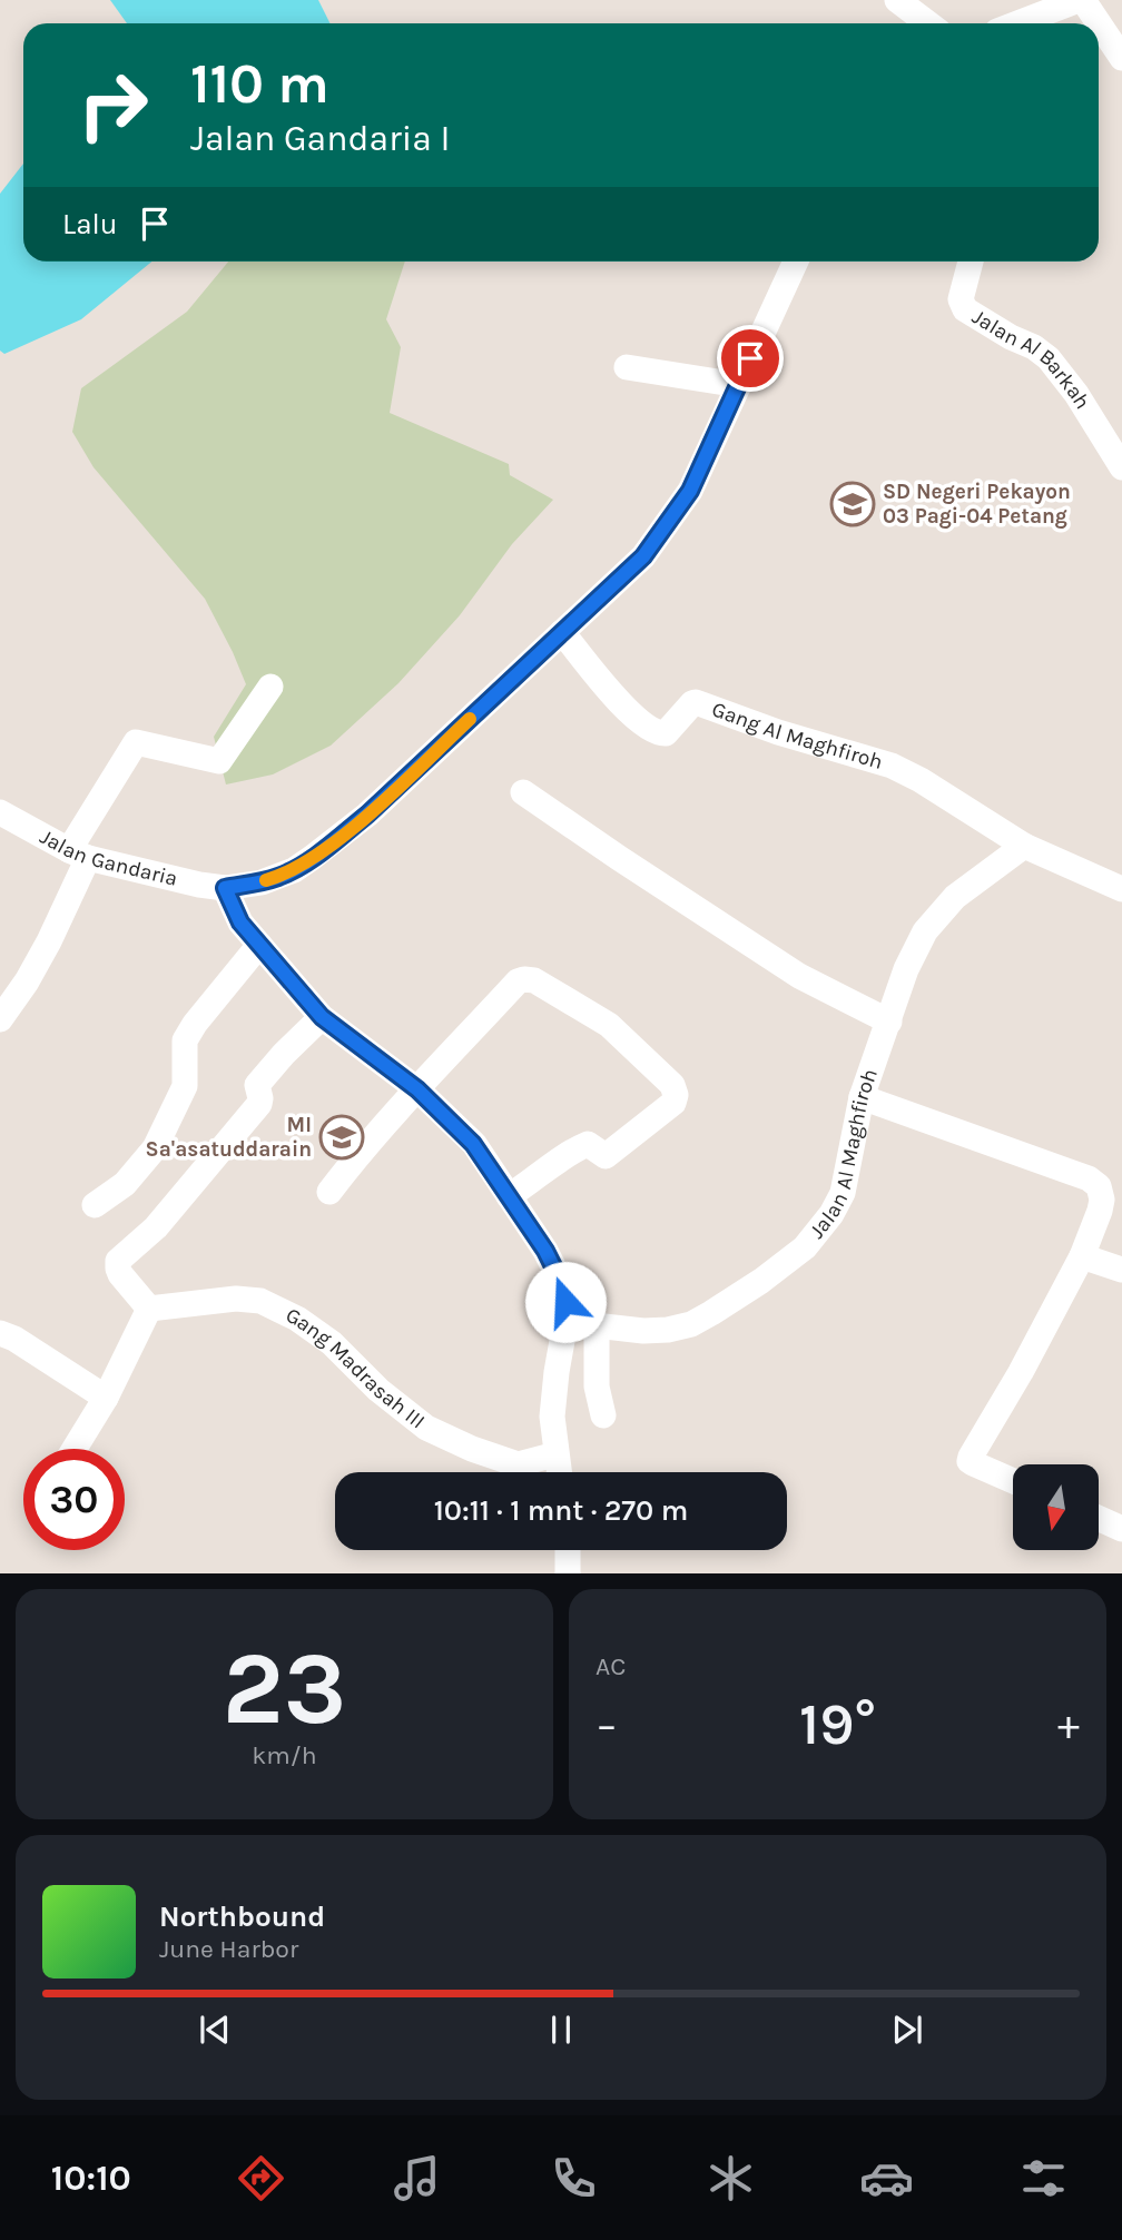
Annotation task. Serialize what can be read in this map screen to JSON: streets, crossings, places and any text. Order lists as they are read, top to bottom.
{
  "streets": {
    "street": [
      "Jalan Al Barkah",
      "Gang Al Maghfiroh",
      "Jalan Gandaria",
      "Jalan Al Maghfiroh",
      "Gang Madrasah III"
    ]
  },
  "crossings": [
    ["Gang Al Maghfiroh", "Jalan Al Maghfiroh"]
  ],
  "places": {
    "school or university": ["SD Negeri Pekayon 03 Pagi-04 Petang", "MI Sa'asatuddarain"]
  },
  "north": "bottom",
  "page": {
    "turn": ["110 m", "Jalan Gandaria I"],
    "then": "Lalu",
    "limit": "30",
    "trip": "10:11 · 1 mnt · 270 m",
    "tile": [
      ["23", "km/h"],
      "AC"
    ],
    "heat": ["−", "19°", "+"],
    "song": ["Northbound", "June Harbor"],
    "tabs": "10:10"
  }
}
